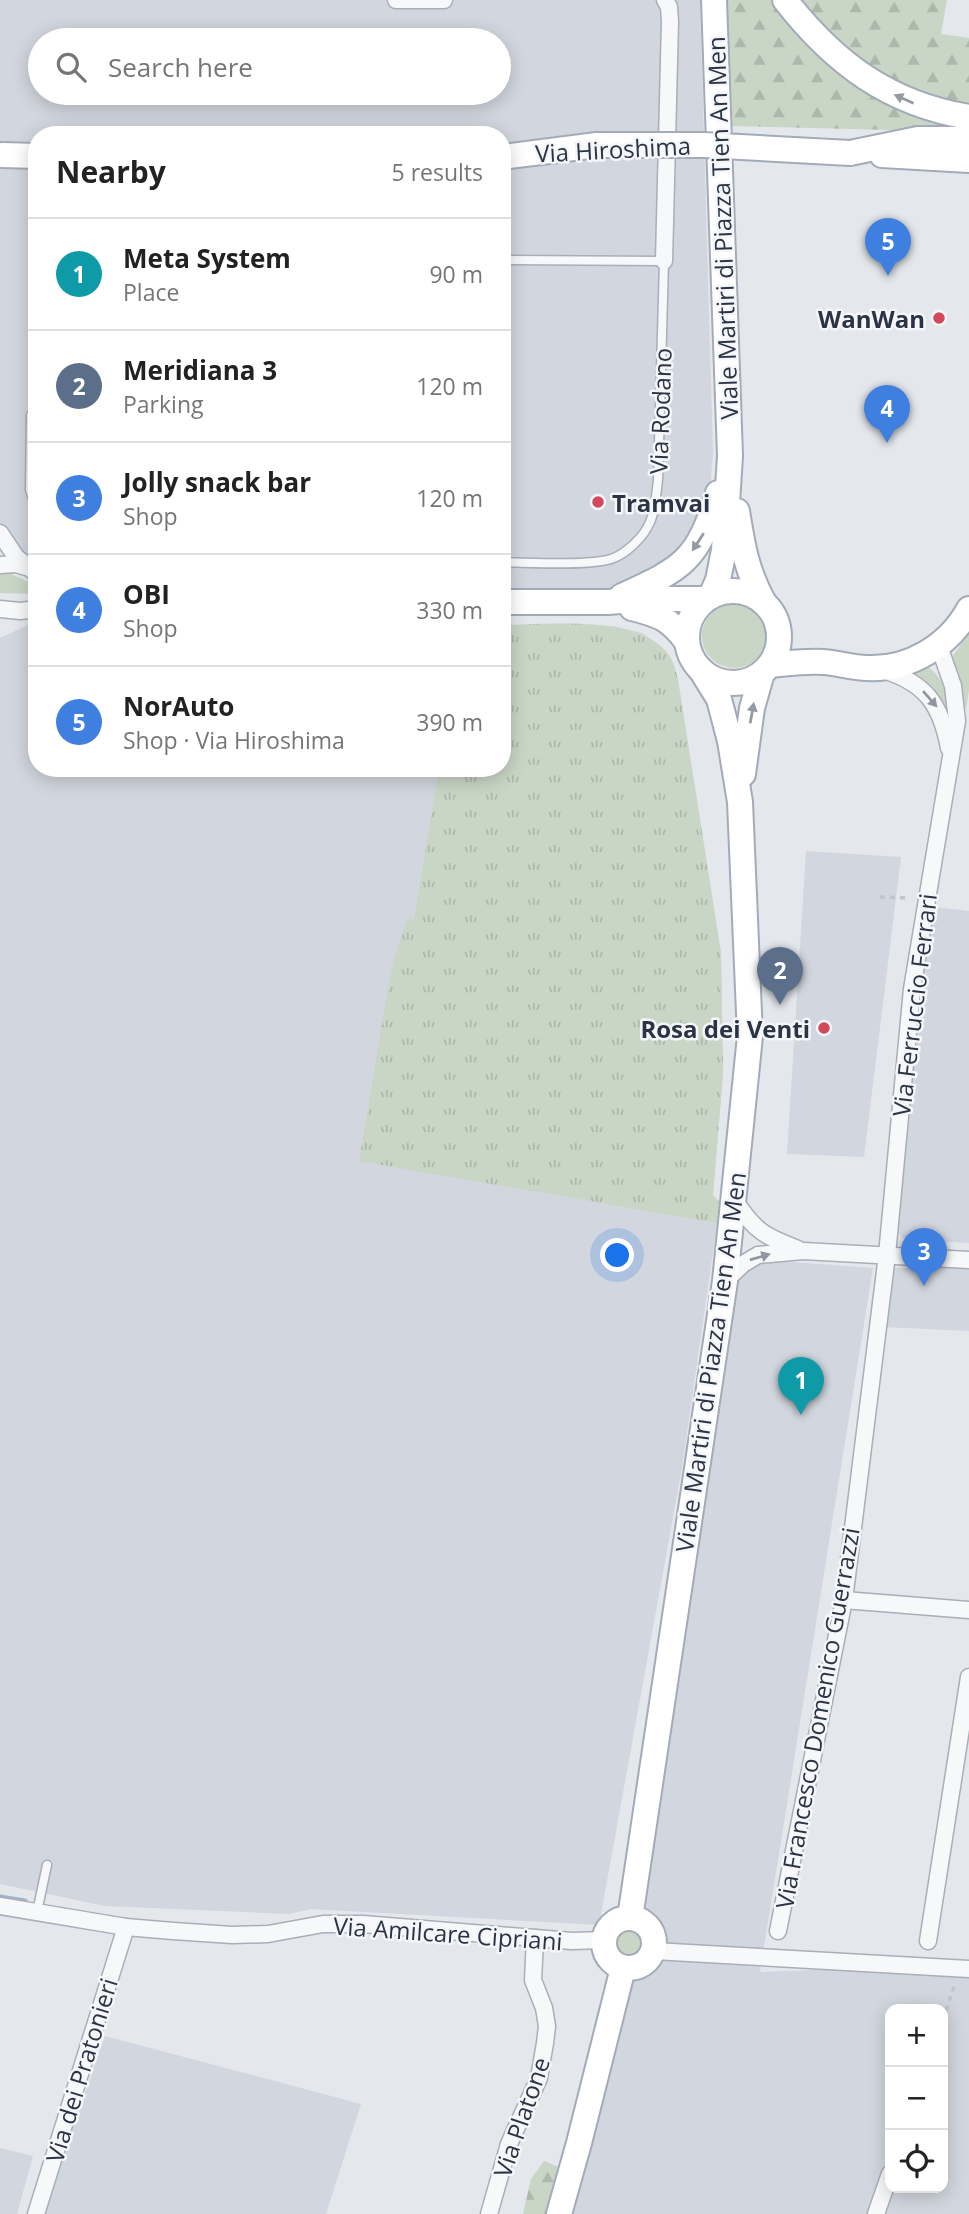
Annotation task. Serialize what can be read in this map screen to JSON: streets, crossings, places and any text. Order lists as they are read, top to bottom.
{
  "streets": {
    "main road": ["Via Hiroshima", "Viale Martiri di Piazza Tien An Men"],
    "street": [
      "Via Rodano",
      "Via Ferruccio Ferrari",
      "Via Francesco Domenico Guerrazzi",
      "Via Amilcare Cipriani",
      "Via dei Pratonieri",
      "Via Platone"
    ]
  },
  "crossings": [
    ["Viale Martiri di Piazza Tien An Men", "Via Amilcare Cipriani"],
    ["Via Ferruccio Ferrari", "Via Francesco Domenico Guerrazzi"],
    ["Via Amilcare Cipriani", "Via dei Pratonieri"],
    ["Via Amilcare Cipriani", "Via Platone"]
  ],
  "places": ["WanWan", "Tramvai", "Rosa dei Venti"],
  "page": {
    "search": "Search here",
    "heading": ["Nearby", "5 results"],
    "list": [
      {
        "mark": "1",
        "name": "Meta System",
        "note": "Place",
        "value": "90 m"
      },
      {
        "mark": "2",
        "name": "Meridiana 3",
        "note": "Parking",
        "value": "120 m"
      },
      {
        "mark": "3",
        "name": "Jolly snack bar",
        "note": "Shop",
        "value": "120 m"
      },
      {
        "mark": "4",
        "name": "OBI",
        "note": "Shop",
        "value": "330 m"
      },
      {
        "mark": "5",
        "name": "NorAuto",
        "note": "Shop · Via Hiroshima",
        "value": "390 m"
      }
    ],
    "pins": [
      "5",
      "4",
      "2",
      "3",
      "1"
    ],
    "map_buttons": ["+", "−"]
  }
}
